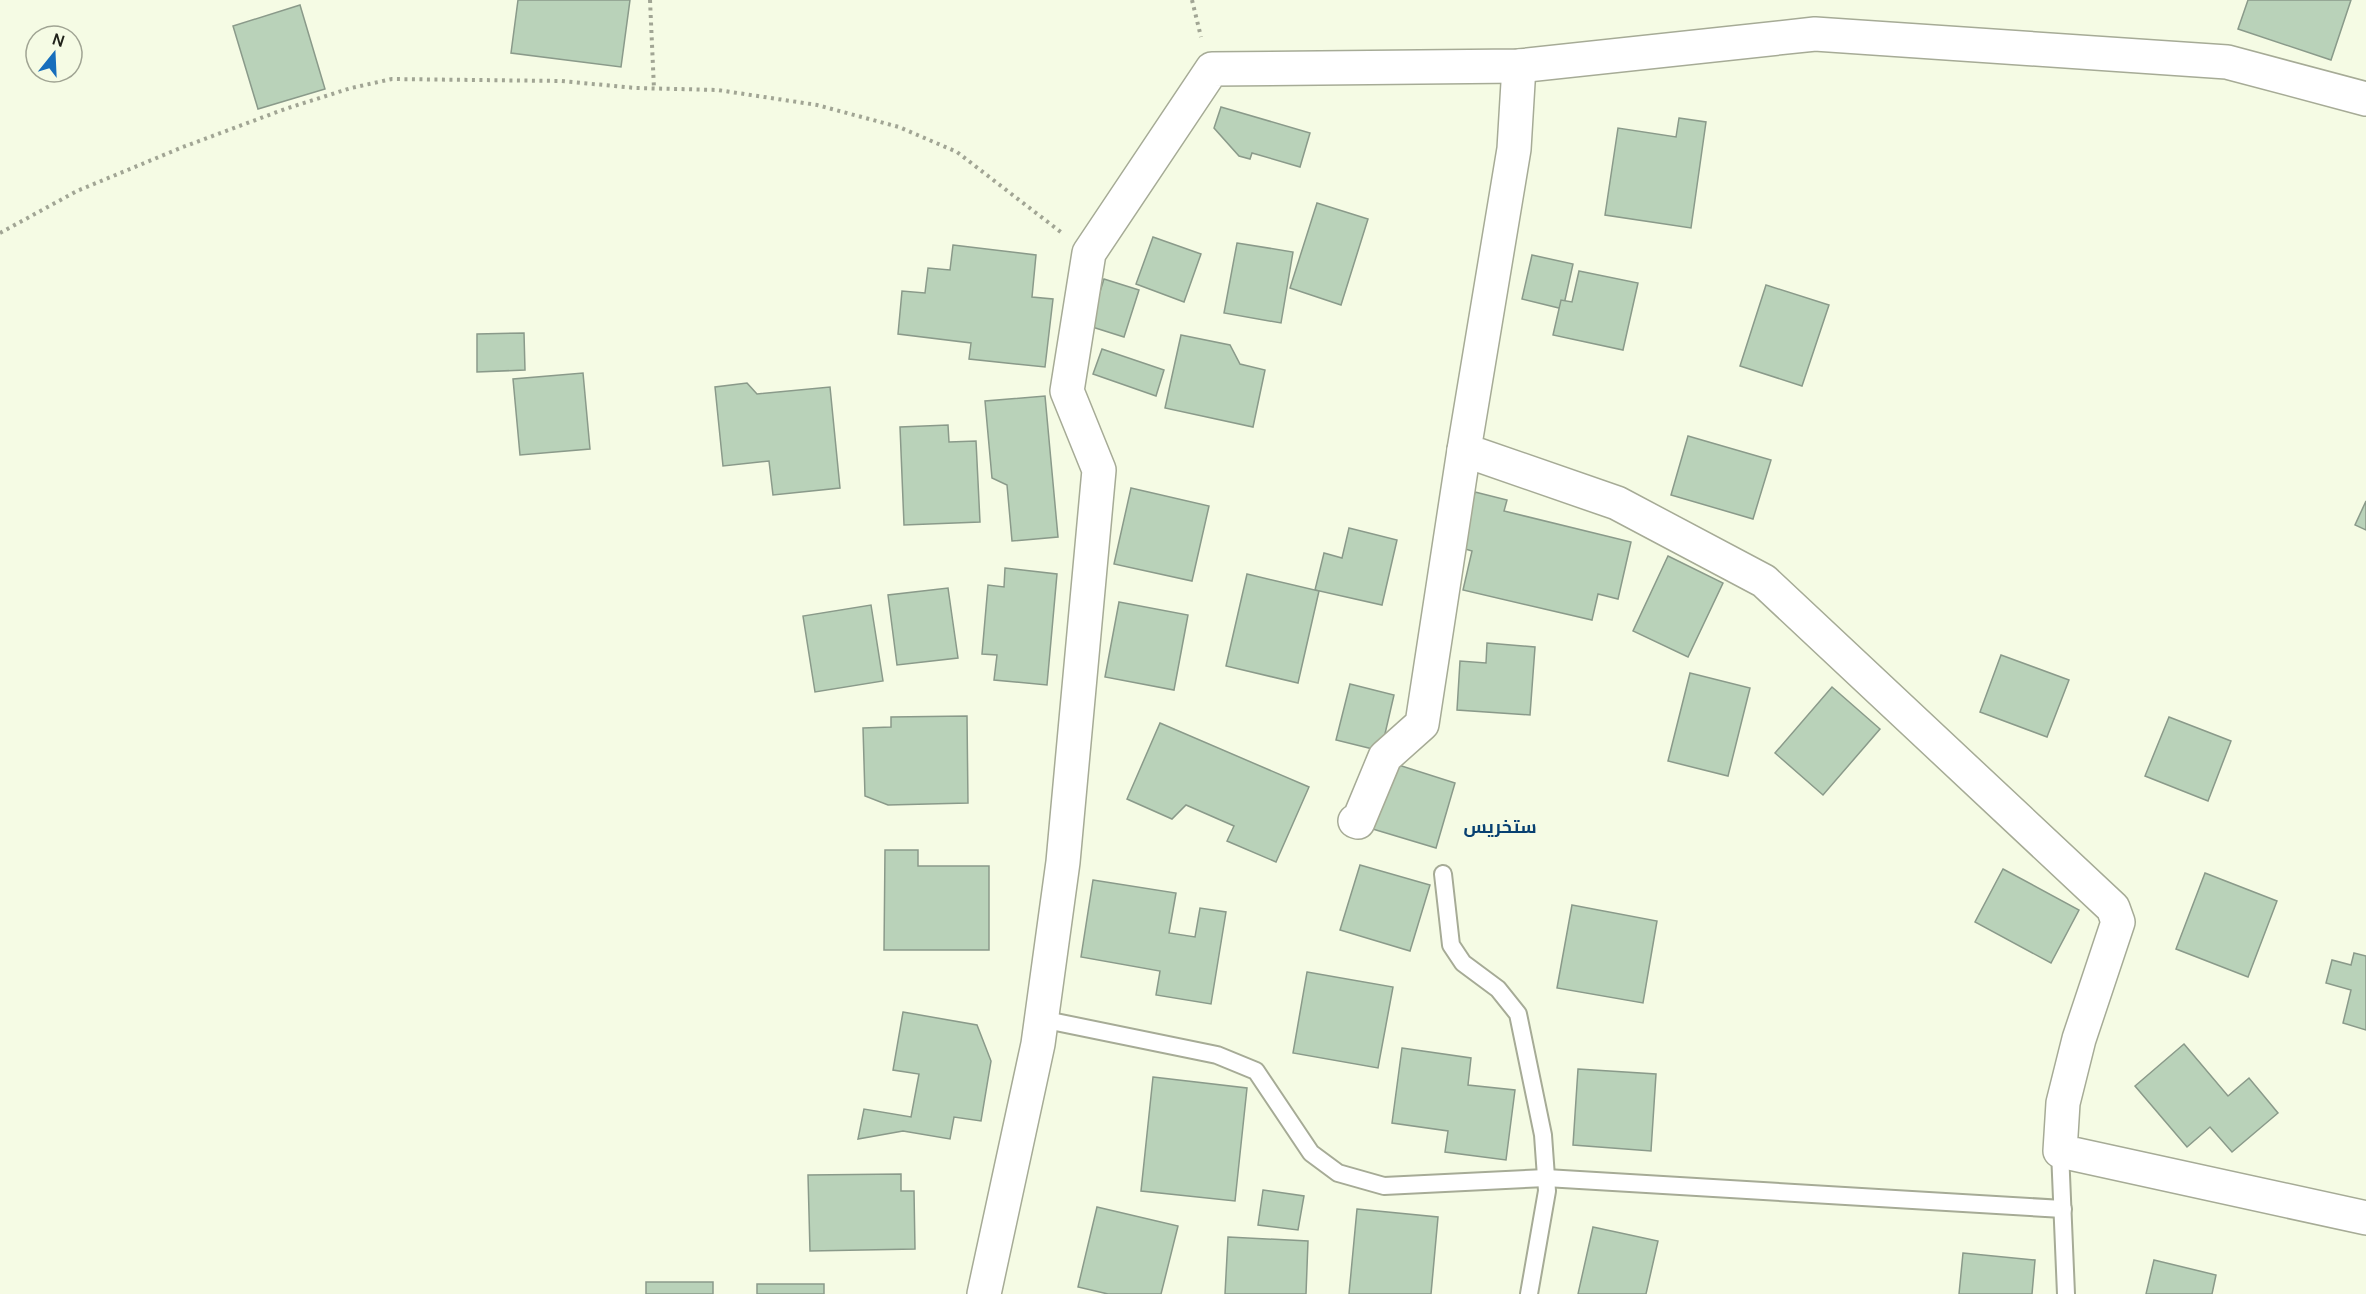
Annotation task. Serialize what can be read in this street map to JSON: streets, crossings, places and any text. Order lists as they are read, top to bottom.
{
  "districts": ["ستخريس"],
  "north": "top"
}
